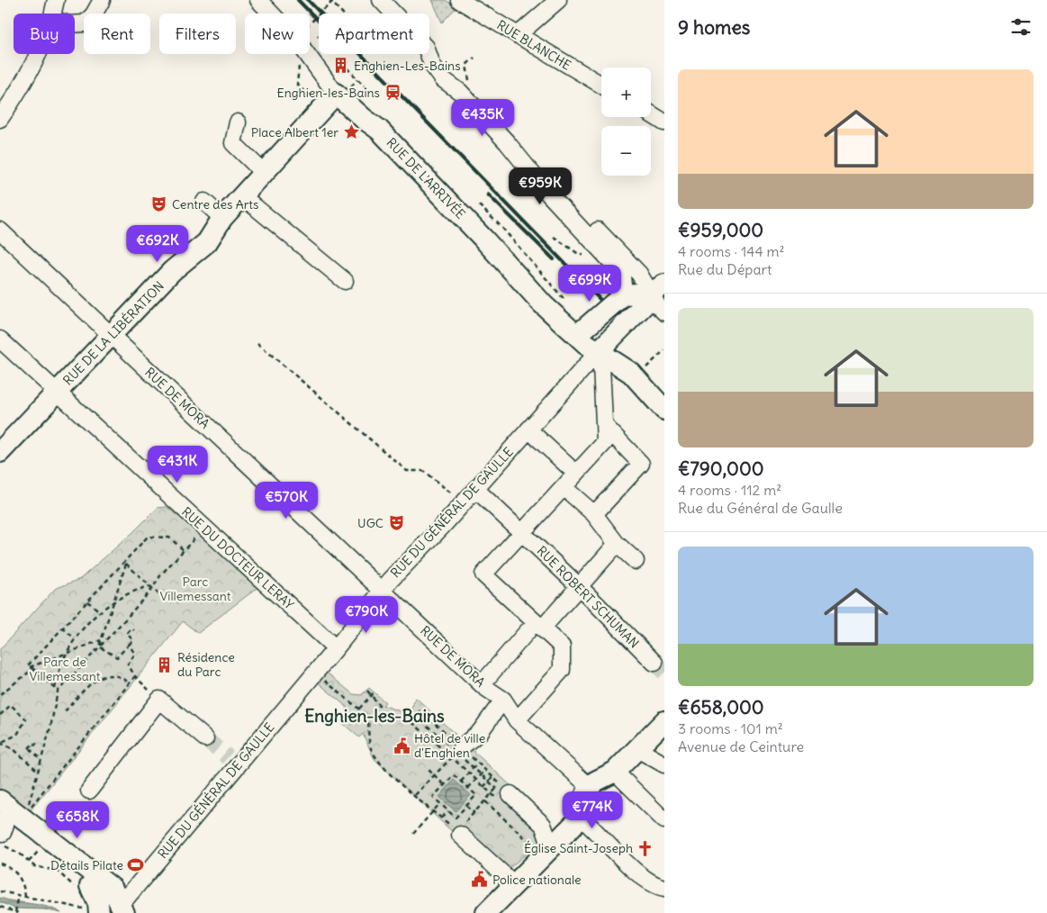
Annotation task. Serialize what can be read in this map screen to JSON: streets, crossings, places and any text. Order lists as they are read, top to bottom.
{
  "streets": {
    "main road": ["RUE DE L'ARRIVÉE", "RUE DE LA LIBÉRATION", "RUE DU GÉNÉRAL DE GAULLE"],
    "street": [
      "RUE BLANCHE",
      "RUE DE MORA",
      "RUE DU DOCTEUR LERAY",
      "RUE ROBERT SCHUMAN"
    ]
  },
  "crossings": [
    ["RUE DE L'ARRIVÉE", "RUE DE LA LIBÉRATION"],
    ["RUE DE L'ARRIVÉE", "RUE DU GÉNÉRAL DE GAULLE"],
    ["RUE DE LA LIBÉRATION", "RUE DE MORA"],
    ["RUE DE LA LIBÉRATION", "RUE DU DOCTEUR LERAY"],
    ["RUE DE MORA", "RUE DU GÉNÉRAL DE GAULLE"],
    ["RUE DU GÉNÉRAL DE GAULLE", "RUE DU DOCTEUR LERAY"],
    ["RUE DU GÉNÉRAL DE GAULLE", "RUE ROBERT SCHUMAN"]
  ],
  "districts": ["Enghien-les-Bains"],
  "parks": ["Parc Villemessant", "Parc de Villemessant"],
  "places": {
    "building": ["Enghien-Les-Bains", "Résidence du Parc"],
    "station": ["Enghien-les-Bains"],
    "place": ["Place Albert 1er"],
    "theatre": ["Centre des Arts", "UGC"],
    "public building": ["Hôtel de ville d'Enghien", "Police nationale"],
    "church": ["Église Saint-Joseph"],
    "sports": ["Détails Pilate"]
  },
  "page": {
    "heading": "9 homes",
    "chip": [
      "Buy",
      "Rent",
      "Filters",
      "New",
      "Apartment"
    ],
    "list": [
      {
        "name": "€959,000",
        "note": "4 rooms · 144 m² · Rue du Départ"
      },
      {
        "name": "€790,000",
        "note": "4 rooms · 112 m² · Rue du Général de Gaulle"
      },
      {
        "name": "€658,000",
        "note": "3 rooms · 101 m² · Avenue de Ceinture"
      }
    ],
    "map_buttons": ["+", "−"],
    "price": [
      "€435K",
      "€959K",
      "€692K",
      "€699K",
      "€431K",
      "€570K",
      "€790K",
      "€774K",
      "€658K"
    ]
  }
}
